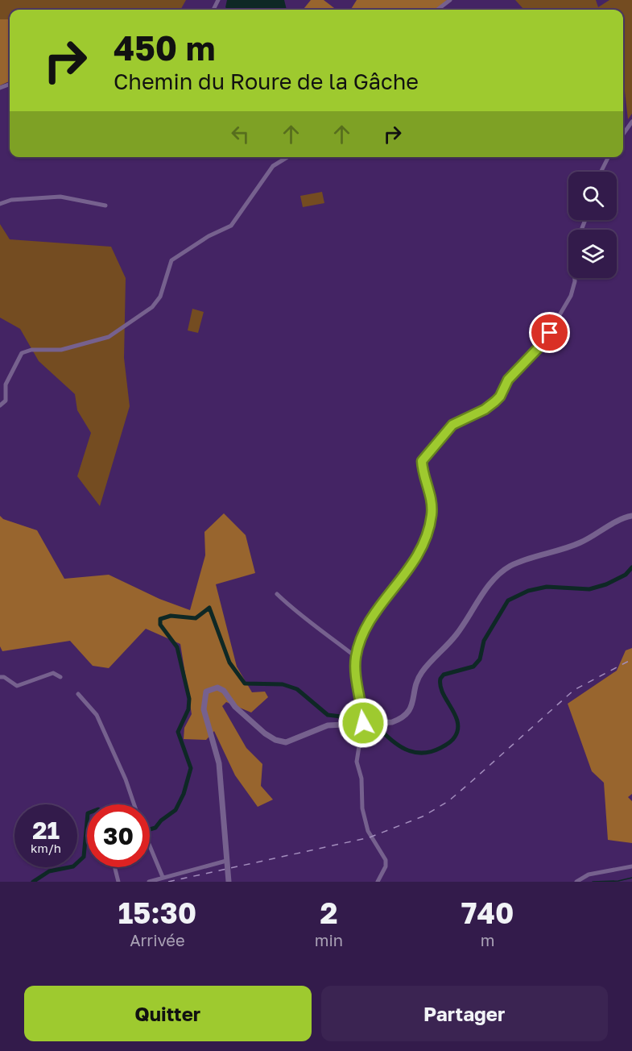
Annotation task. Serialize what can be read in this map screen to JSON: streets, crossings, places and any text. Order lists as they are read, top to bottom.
{
  "page": {
    "turn": ["450 m", "Chemin du Roure de la Gâche"],
    "speed": "21 km/h",
    "limit": "30",
    "eta": [
      "15:30",
      "Arrivée",
      "2",
      "min",
      "740",
      "m"
    ],
    "buttons": ["Quitter", "Partager"]
  }
}
